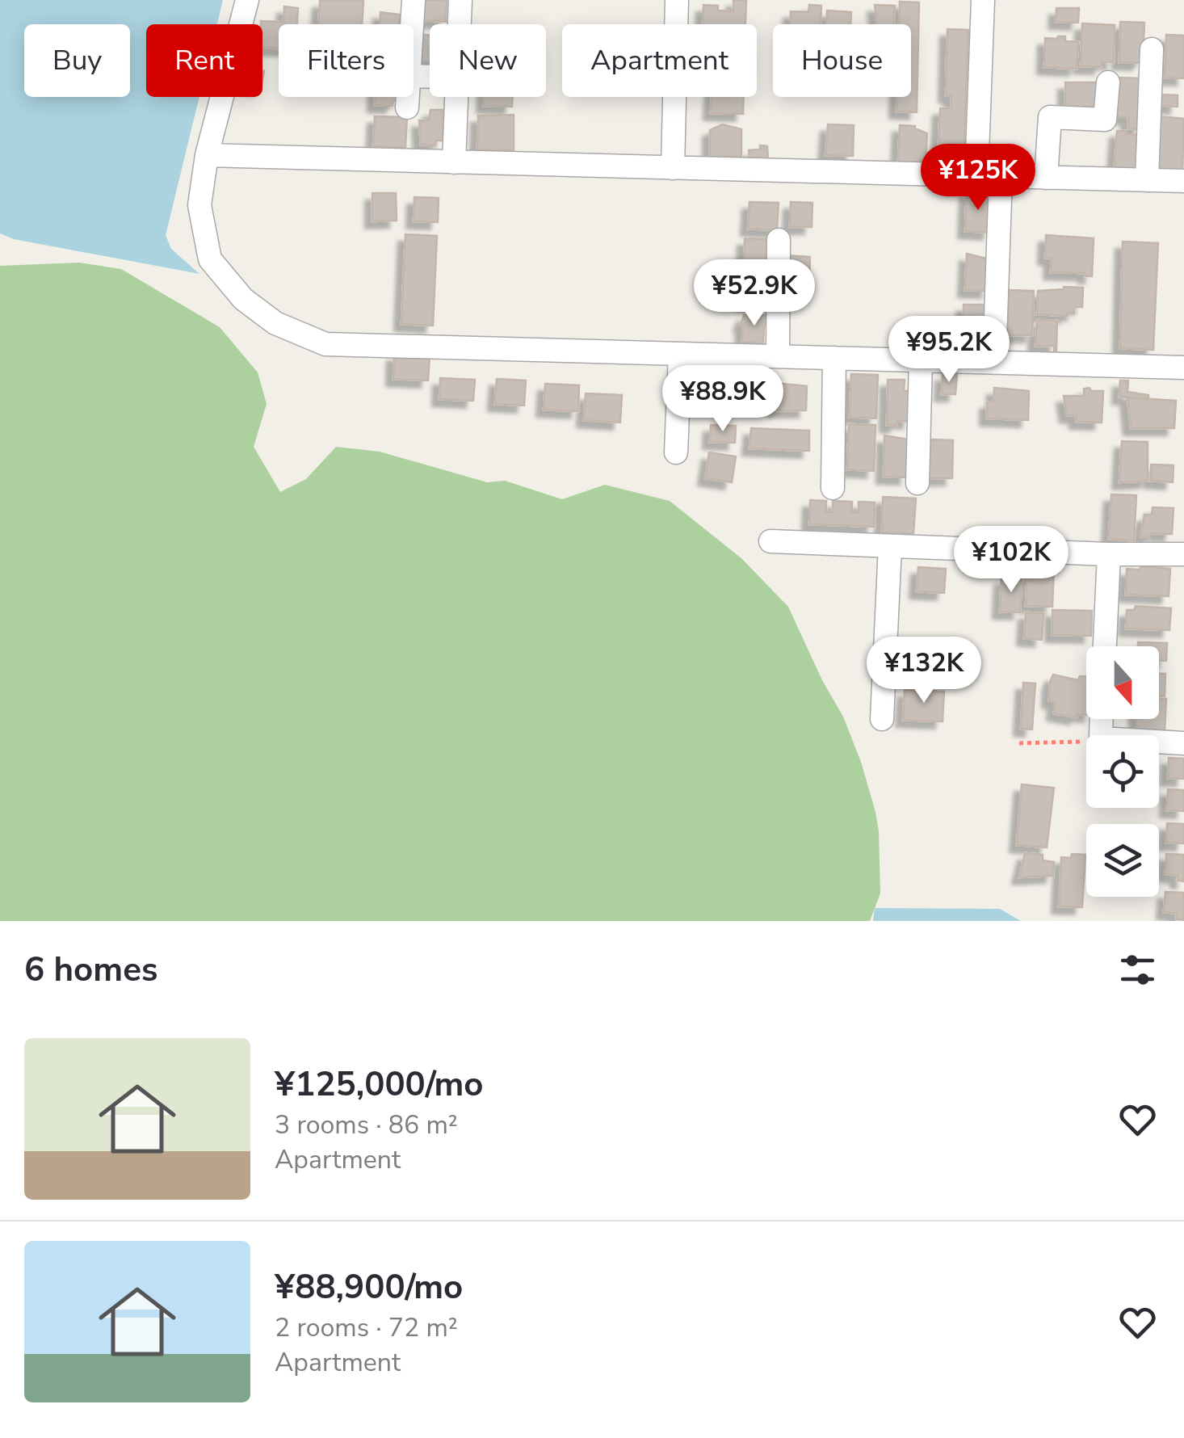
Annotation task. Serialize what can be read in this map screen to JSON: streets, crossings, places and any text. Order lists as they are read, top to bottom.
{
  "north": "bottom",
  "page": {
    "chip": [
      "Buy",
      "Rent",
      "Filters",
      "New",
      "Apartment",
      "House"
    ],
    "price": [
      "¥125K",
      "¥52.9K",
      "¥95.2K",
      "¥88.9K",
      "¥102K",
      "¥132K"
    ],
    "heading": "6 homes",
    "list": [
      {
        "name": "¥125,000/mo",
        "note": "3 rooms · 86 m² · Apartment"
      },
      {
        "name": "¥88,900/mo",
        "note": "2 rooms · 72 m² · Apartment"
      }
    ]
  }
}
